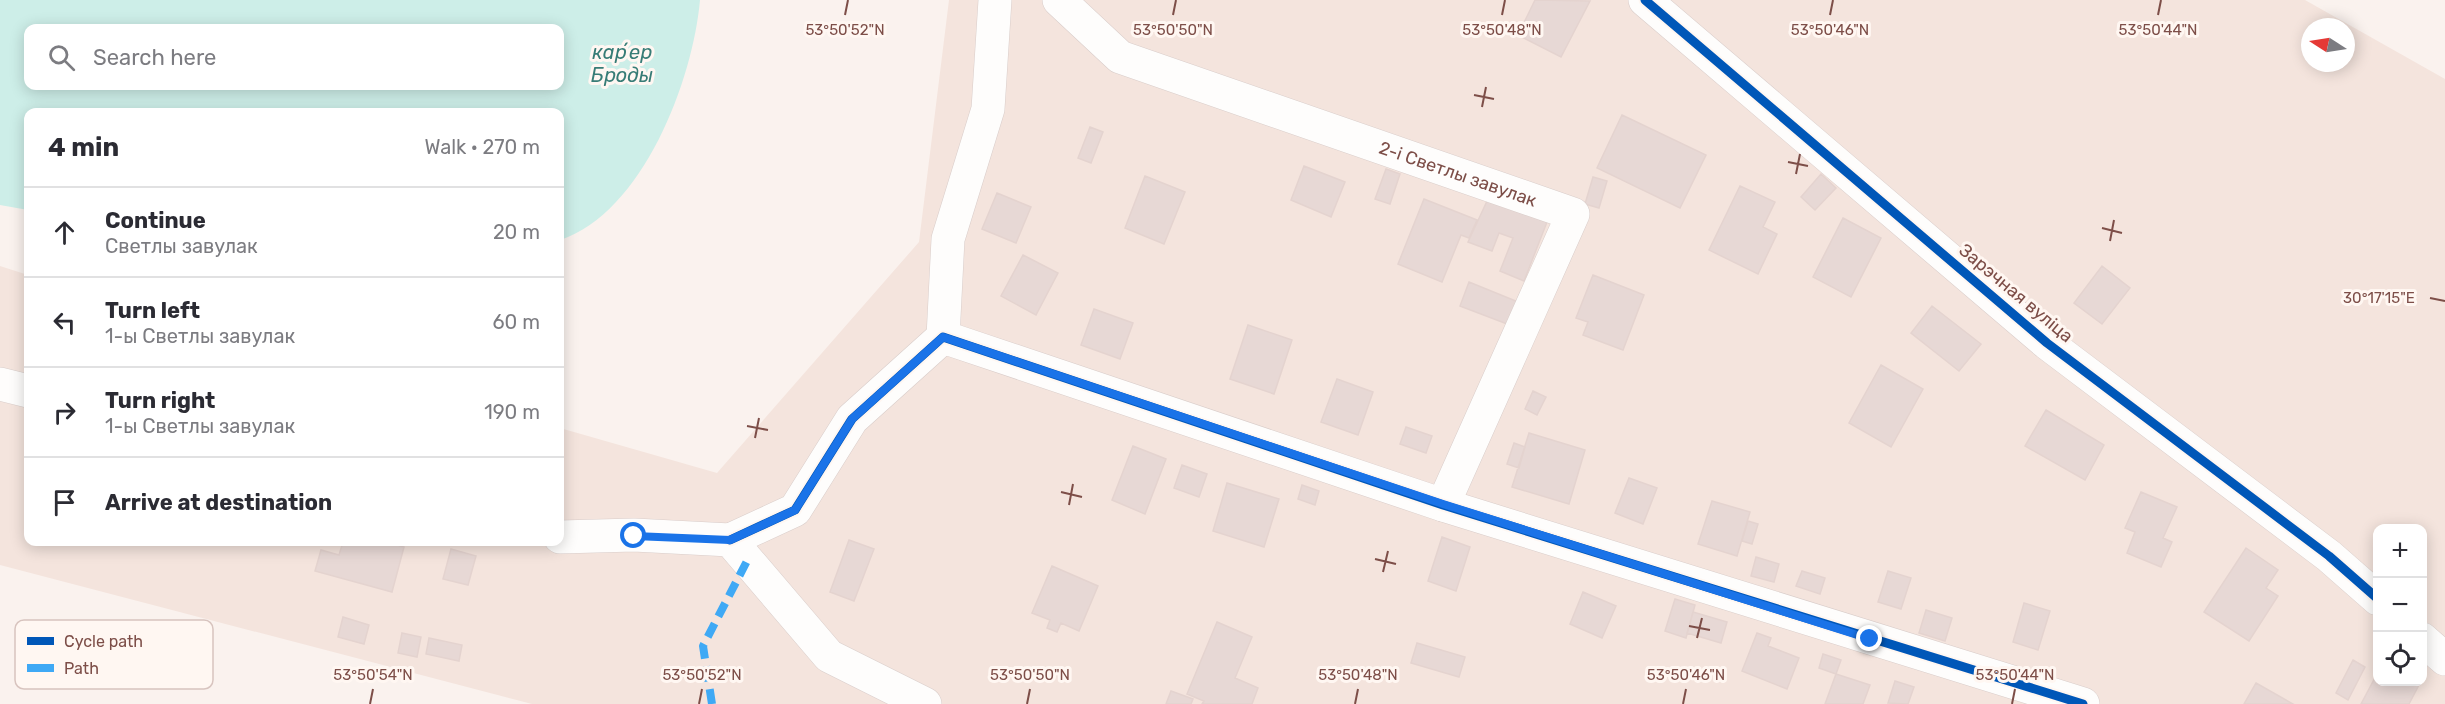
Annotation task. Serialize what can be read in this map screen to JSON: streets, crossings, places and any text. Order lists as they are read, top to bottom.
{
  "streets": {
    "street": ["2-і Светлы завулак", "Зарэчная вуліца"]
  },
  "water": ["карʼер Броды"],
  "legend": ["Cycle path", "Path"],
  "north": "left",
  "page": {
    "search": "Search here",
    "heading": ["4 min", "Walk · 270 m"],
    "list": [
      ["Continue", "Светлы завулак", "20 m"],
      ["Turn left", "1-ы Светлы завулак", "60 m"],
      ["Turn right", "1-ы Светлы завулак", "190 m"],
      "Arrive at destination"
    ],
    "map_buttons": ["+", "−"]
  },
  "coordinates": [
    "53°50'52\"N",
    "53°50'50\"N",
    "53°50'48\"N",
    "53°50'46\"N",
    "53°50'44\"N",
    "30°17'15\"E",
    "53°50'54\"N"
  ]
}
